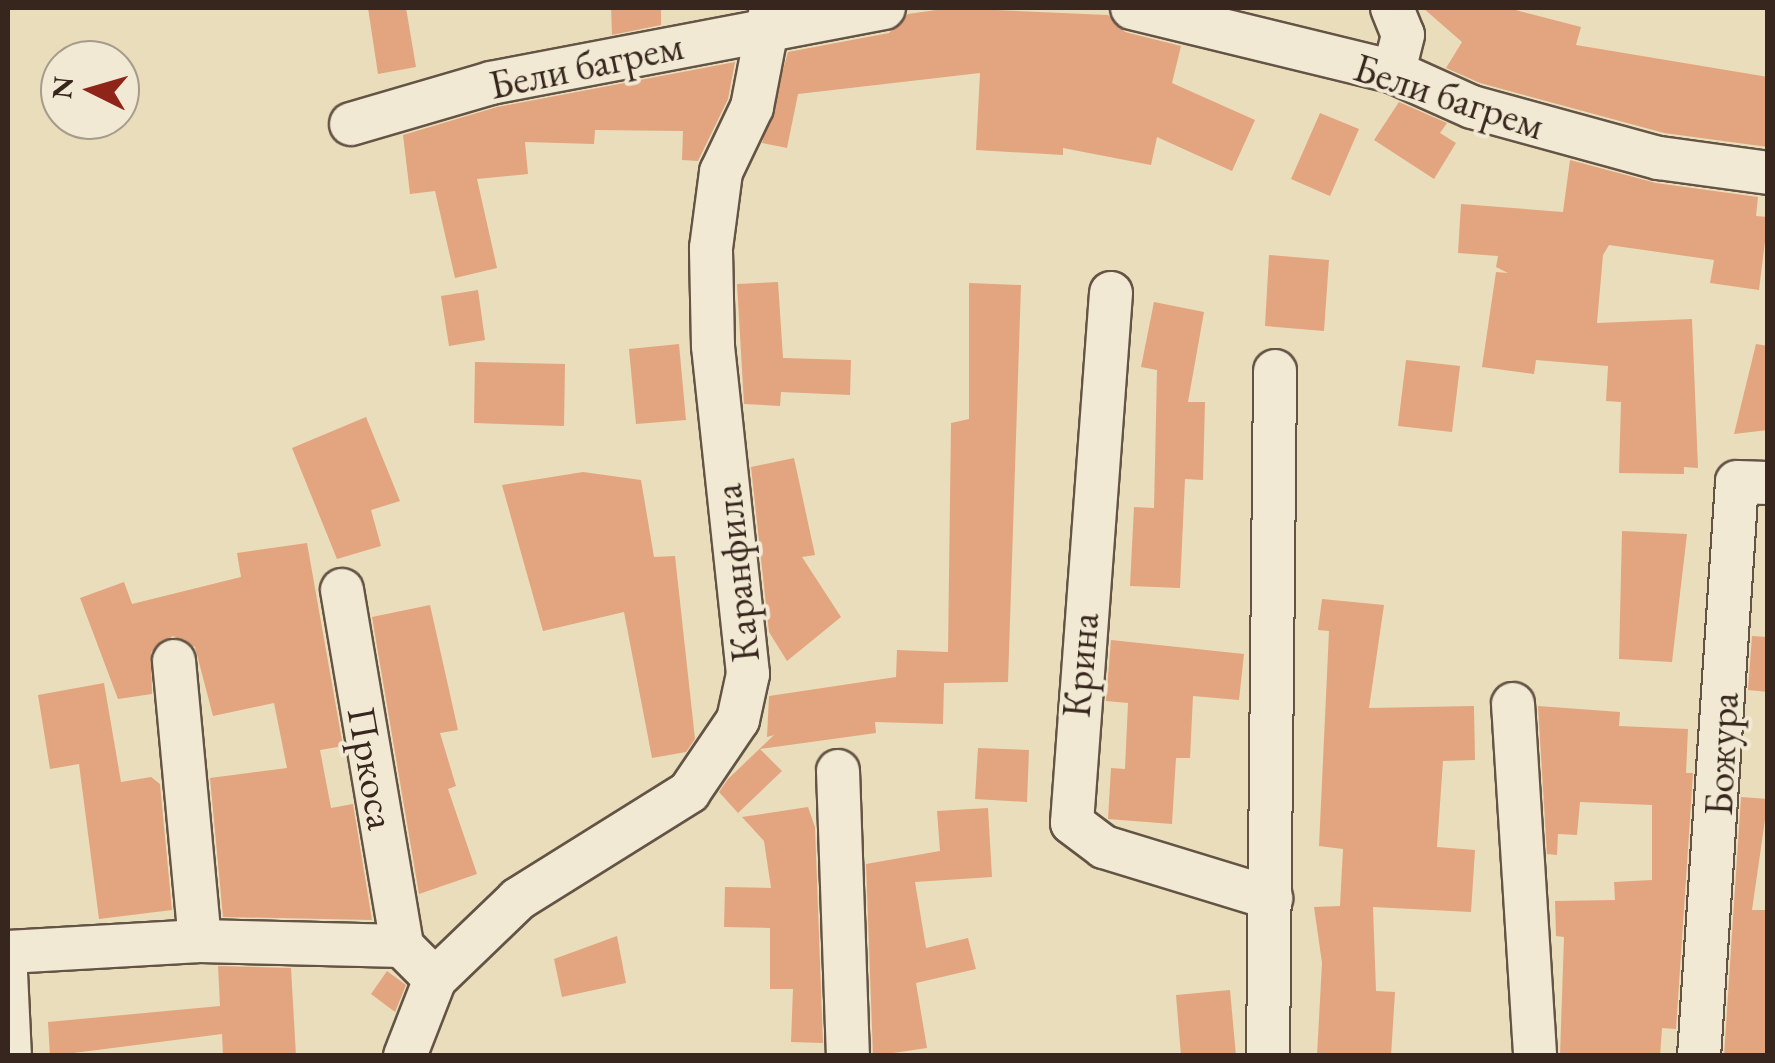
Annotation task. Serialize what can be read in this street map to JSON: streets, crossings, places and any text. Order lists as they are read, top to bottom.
{
  "streets": {
    "street": [
      "Бели багрем",
      "Каранфила",
      "Крина",
      "Божура",
      "Пркоса"
    ]
  },
  "crossings": [
    ["Бели багрем", "Каранфила"]
  ],
  "north": "left"
}
